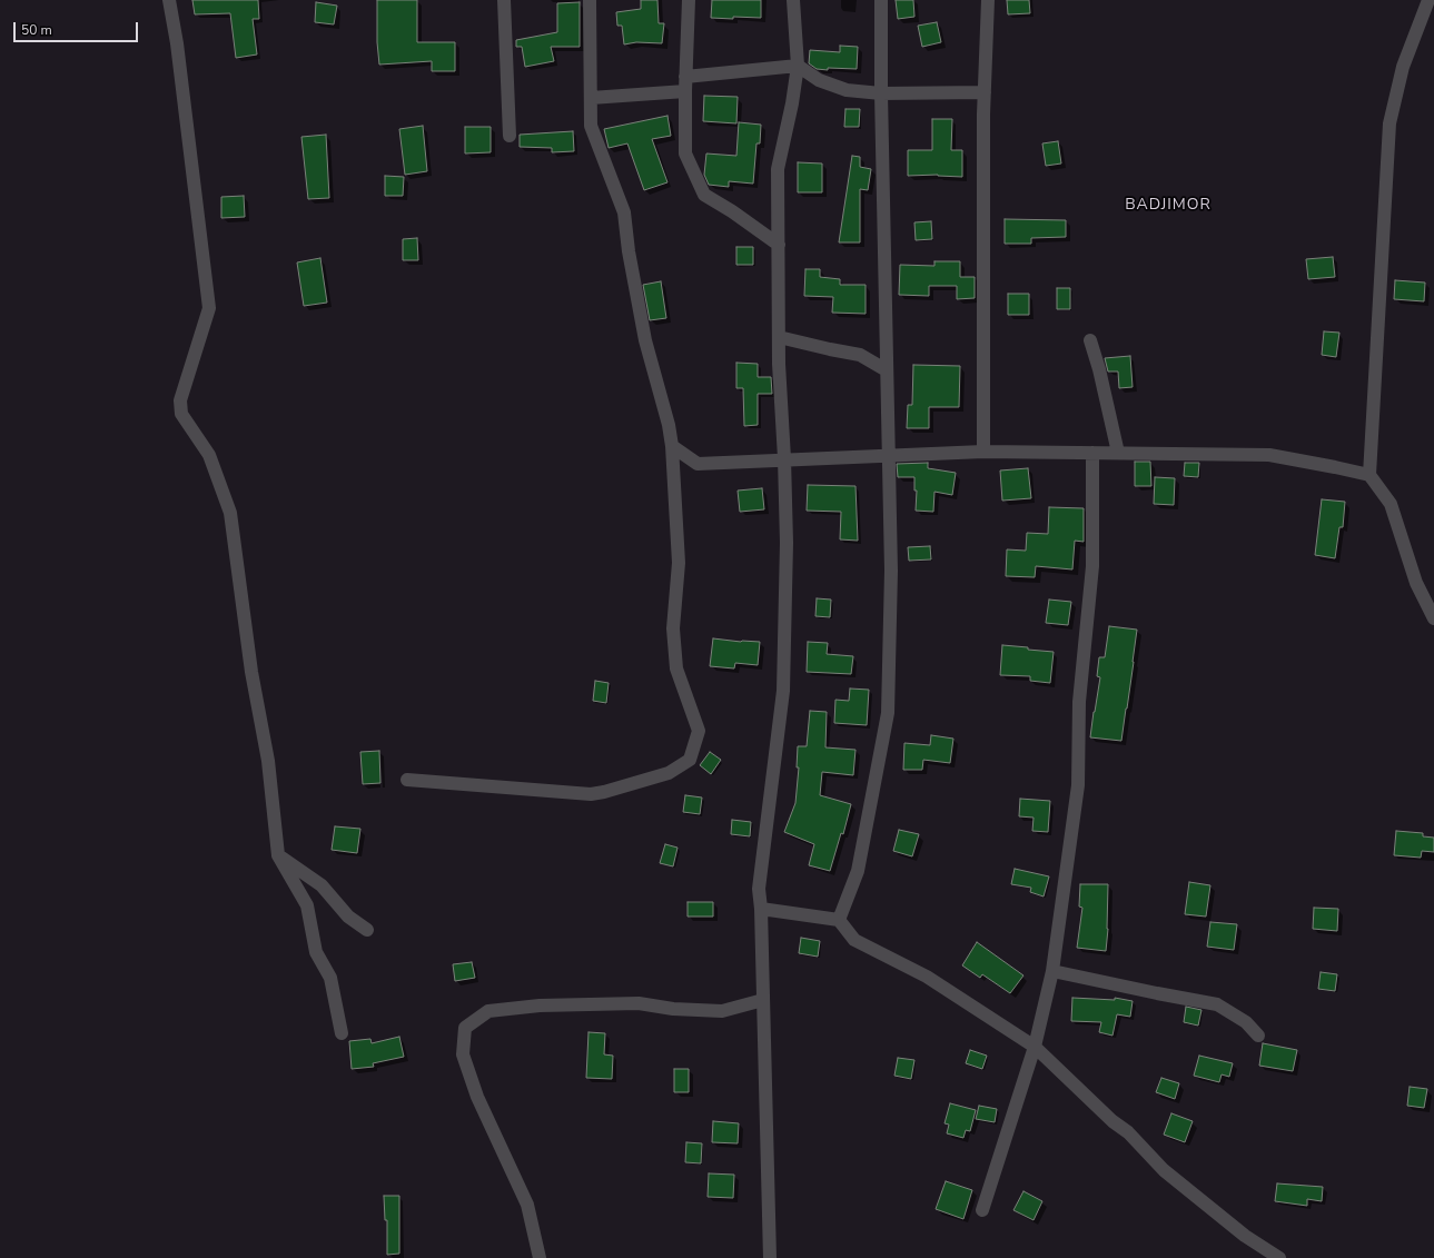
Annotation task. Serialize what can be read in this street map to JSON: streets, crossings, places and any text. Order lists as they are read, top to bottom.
{
  "districts": ["BADJIMOR"],
  "scale_bar": "50 m"
}
